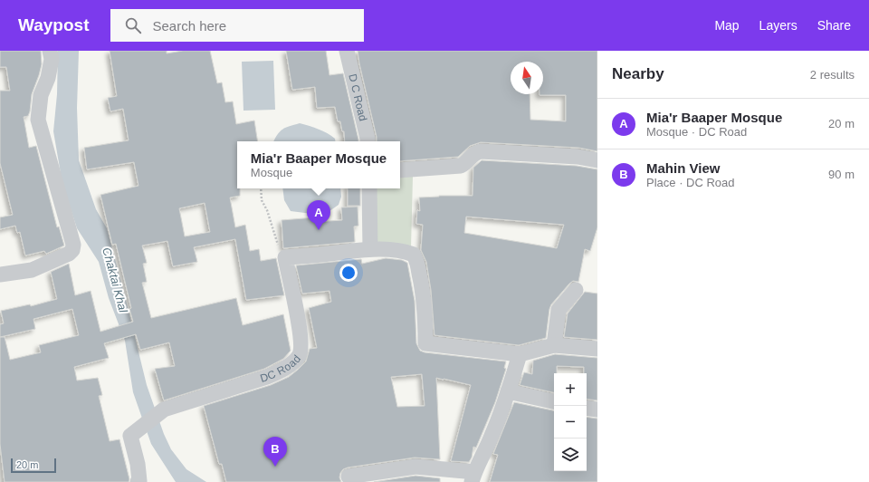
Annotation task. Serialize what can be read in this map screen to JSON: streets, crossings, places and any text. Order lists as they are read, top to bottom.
{
  "streets": {
    "street": ["D C Road", "DC Road"]
  },
  "water": ["Chaktai Khal"],
  "scale_bar": "20 m",
  "north": "top",
  "page": {
    "header": "Waypost",
    "search": "Search here",
    "nav": ["Map", "Layers", "Share"],
    "heading": ["Nearby", "2 results"],
    "list": [
      {
        "mark": "A",
        "name": "Mia'r Baaper Mosque",
        "note": "Mosque · DC Road",
        "value": "20 m"
      },
      {
        "mark": "B",
        "name": "Mahin View",
        "note": "Place · DC Road",
        "value": "90 m"
      }
    ],
    "popup": ["Mia'r Baaper Mosque", "Mosque"],
    "pins": ["A", "B"],
    "map_buttons": ["+", "−"],
    "scale": "20 m"
  }
}
